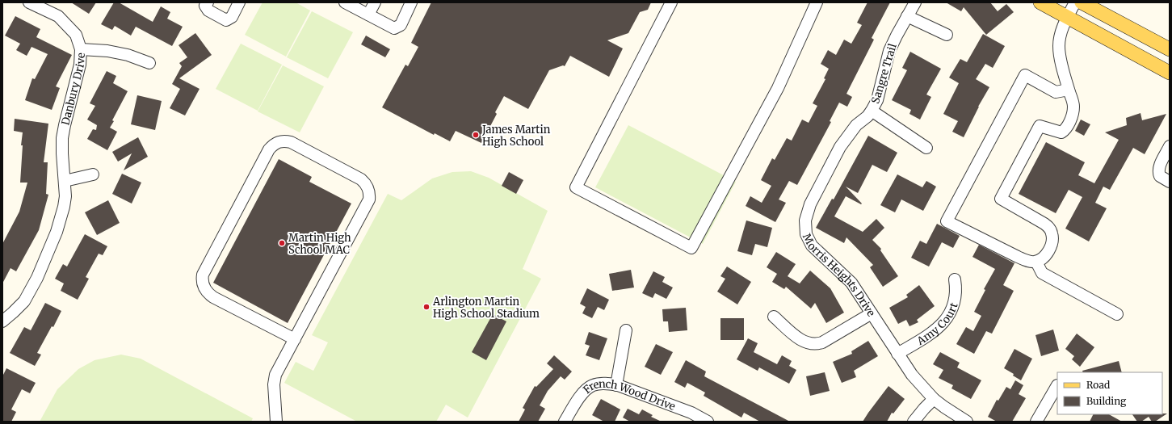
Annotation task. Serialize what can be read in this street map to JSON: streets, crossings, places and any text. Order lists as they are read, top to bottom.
{
  "streets": {
    "street": [
      "Sangre Trail",
      "Danbury Drive",
      "Morris Heights Drive",
      "Amy Court",
      "French Wood Drive"
    ]
  },
  "crossings": [
    ["Sangre Trail", "Morris Heights Drive"],
    ["Morris Heights Drive", "Amy Court"]
  ],
  "places": ["James Martin High School", "Martin High School MAC", "Arlington Martin High School Stadium"],
  "legend": ["Road", "Building"]
}
